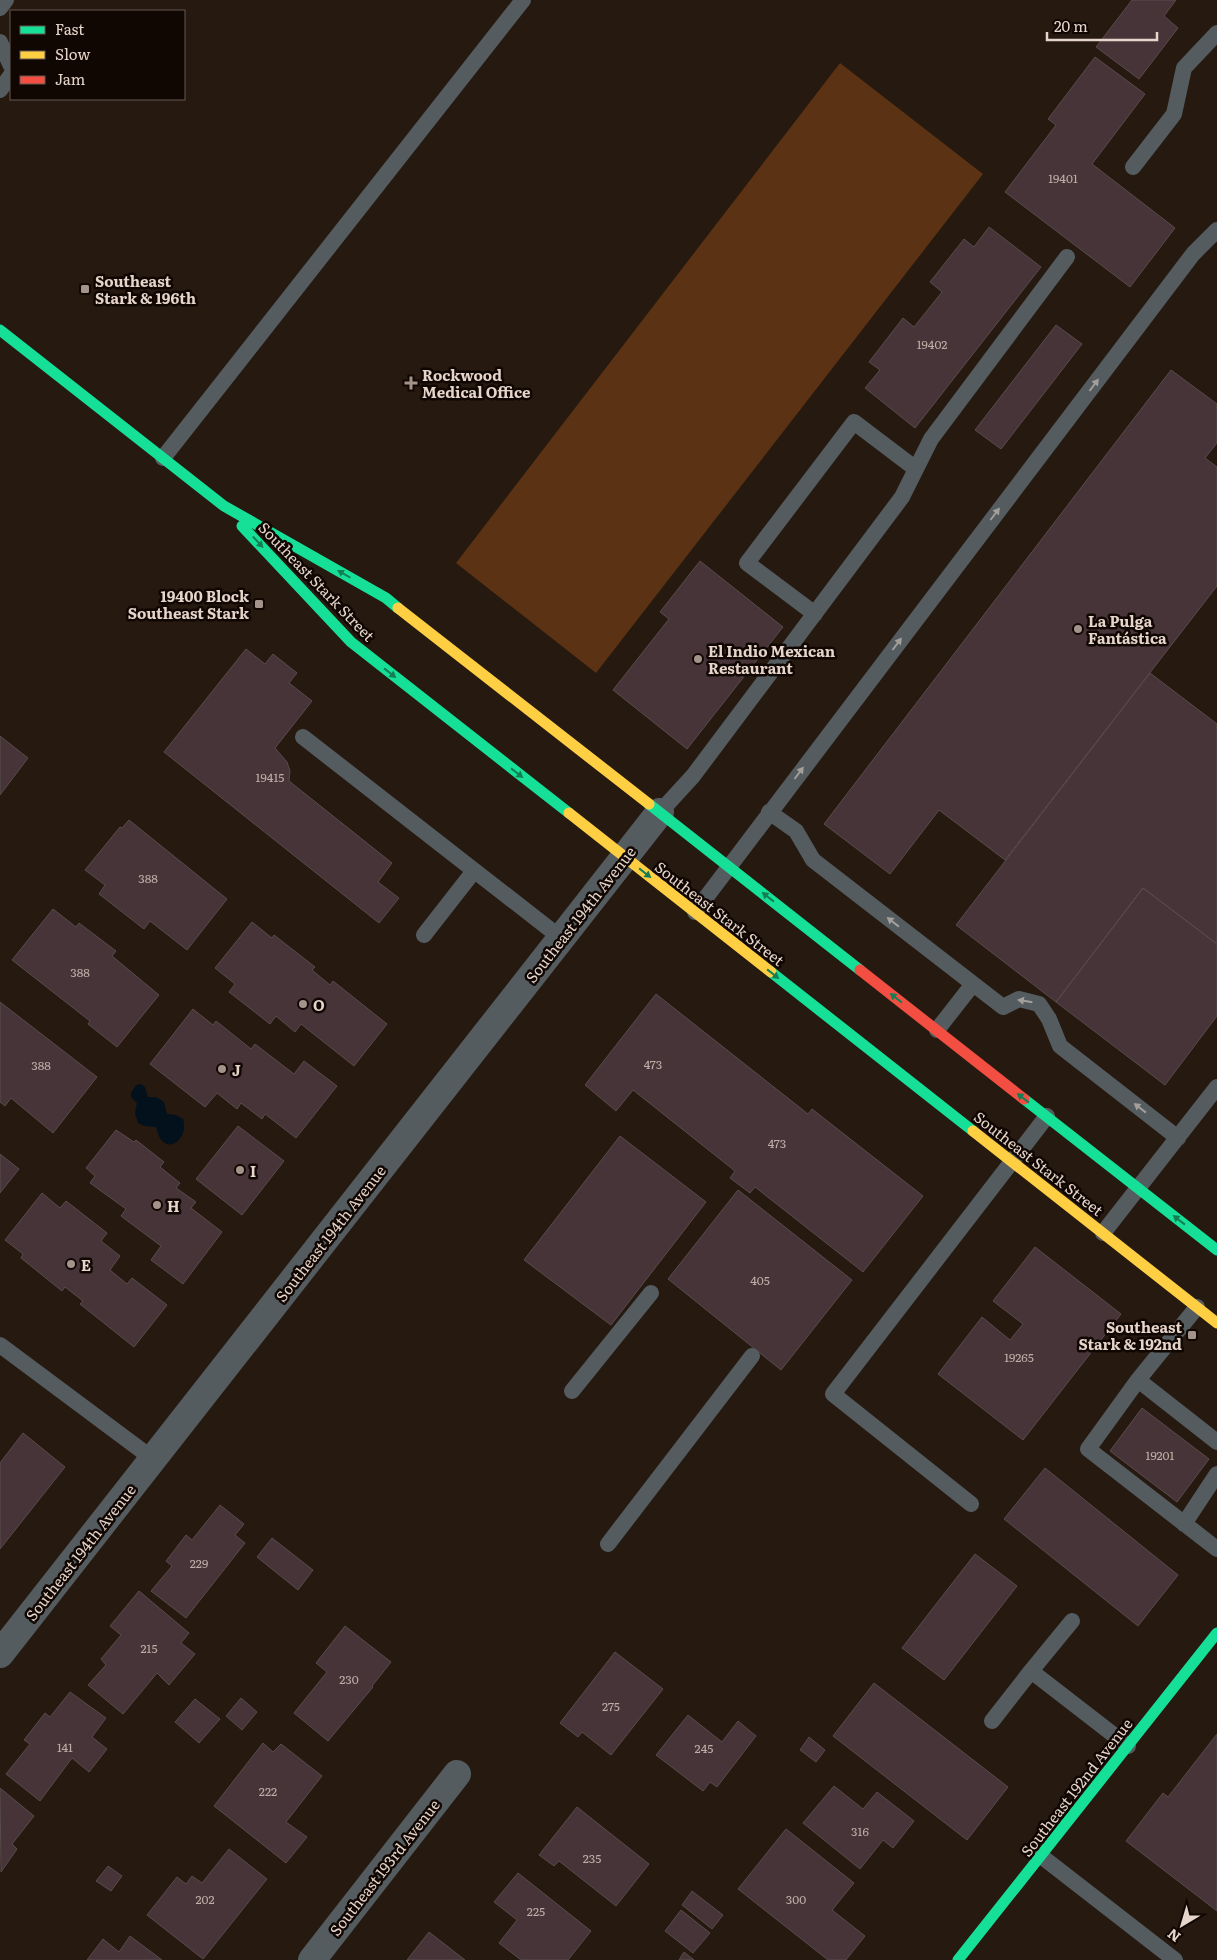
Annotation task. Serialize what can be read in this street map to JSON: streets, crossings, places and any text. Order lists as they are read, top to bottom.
{
  "streets": {
    "main road": ["Southeast Stark Street", "Southeast 192nd Avenue"],
    "street": ["Southeast 194th Avenue", "Southeast 193rd Avenue"]
  },
  "crossings": [
    ["Southeast Stark Street", "Southeast 194th Avenue"]
  ],
  "places": {
    "transit": ["Southeast Stark & 196th", "19400 Block Southeast Stark", "Southeast Stark & 192nd"],
    "health": ["Rockwood Medical Office"],
    "other": [
      "La Pulga Fantástica",
      "El Indio Mexican Restaurant",
      "O",
      "J",
      "I",
      "H",
      "E"
    ]
  },
  "house_numbers": [
    "19401",
    "19402",
    "19415",
    "388",
    "388",
    "473",
    "388",
    "473",
    "405",
    "19265",
    "19201",
    "229",
    "215",
    "230",
    "275",
    "141",
    "245",
    "222",
    "316",
    "235",
    "202",
    "300",
    "225"
  ],
  "legend": ["Fast", "Slow", "Jam"],
  "scale_bar": "20 m",
  "north": "bottom left"
}
